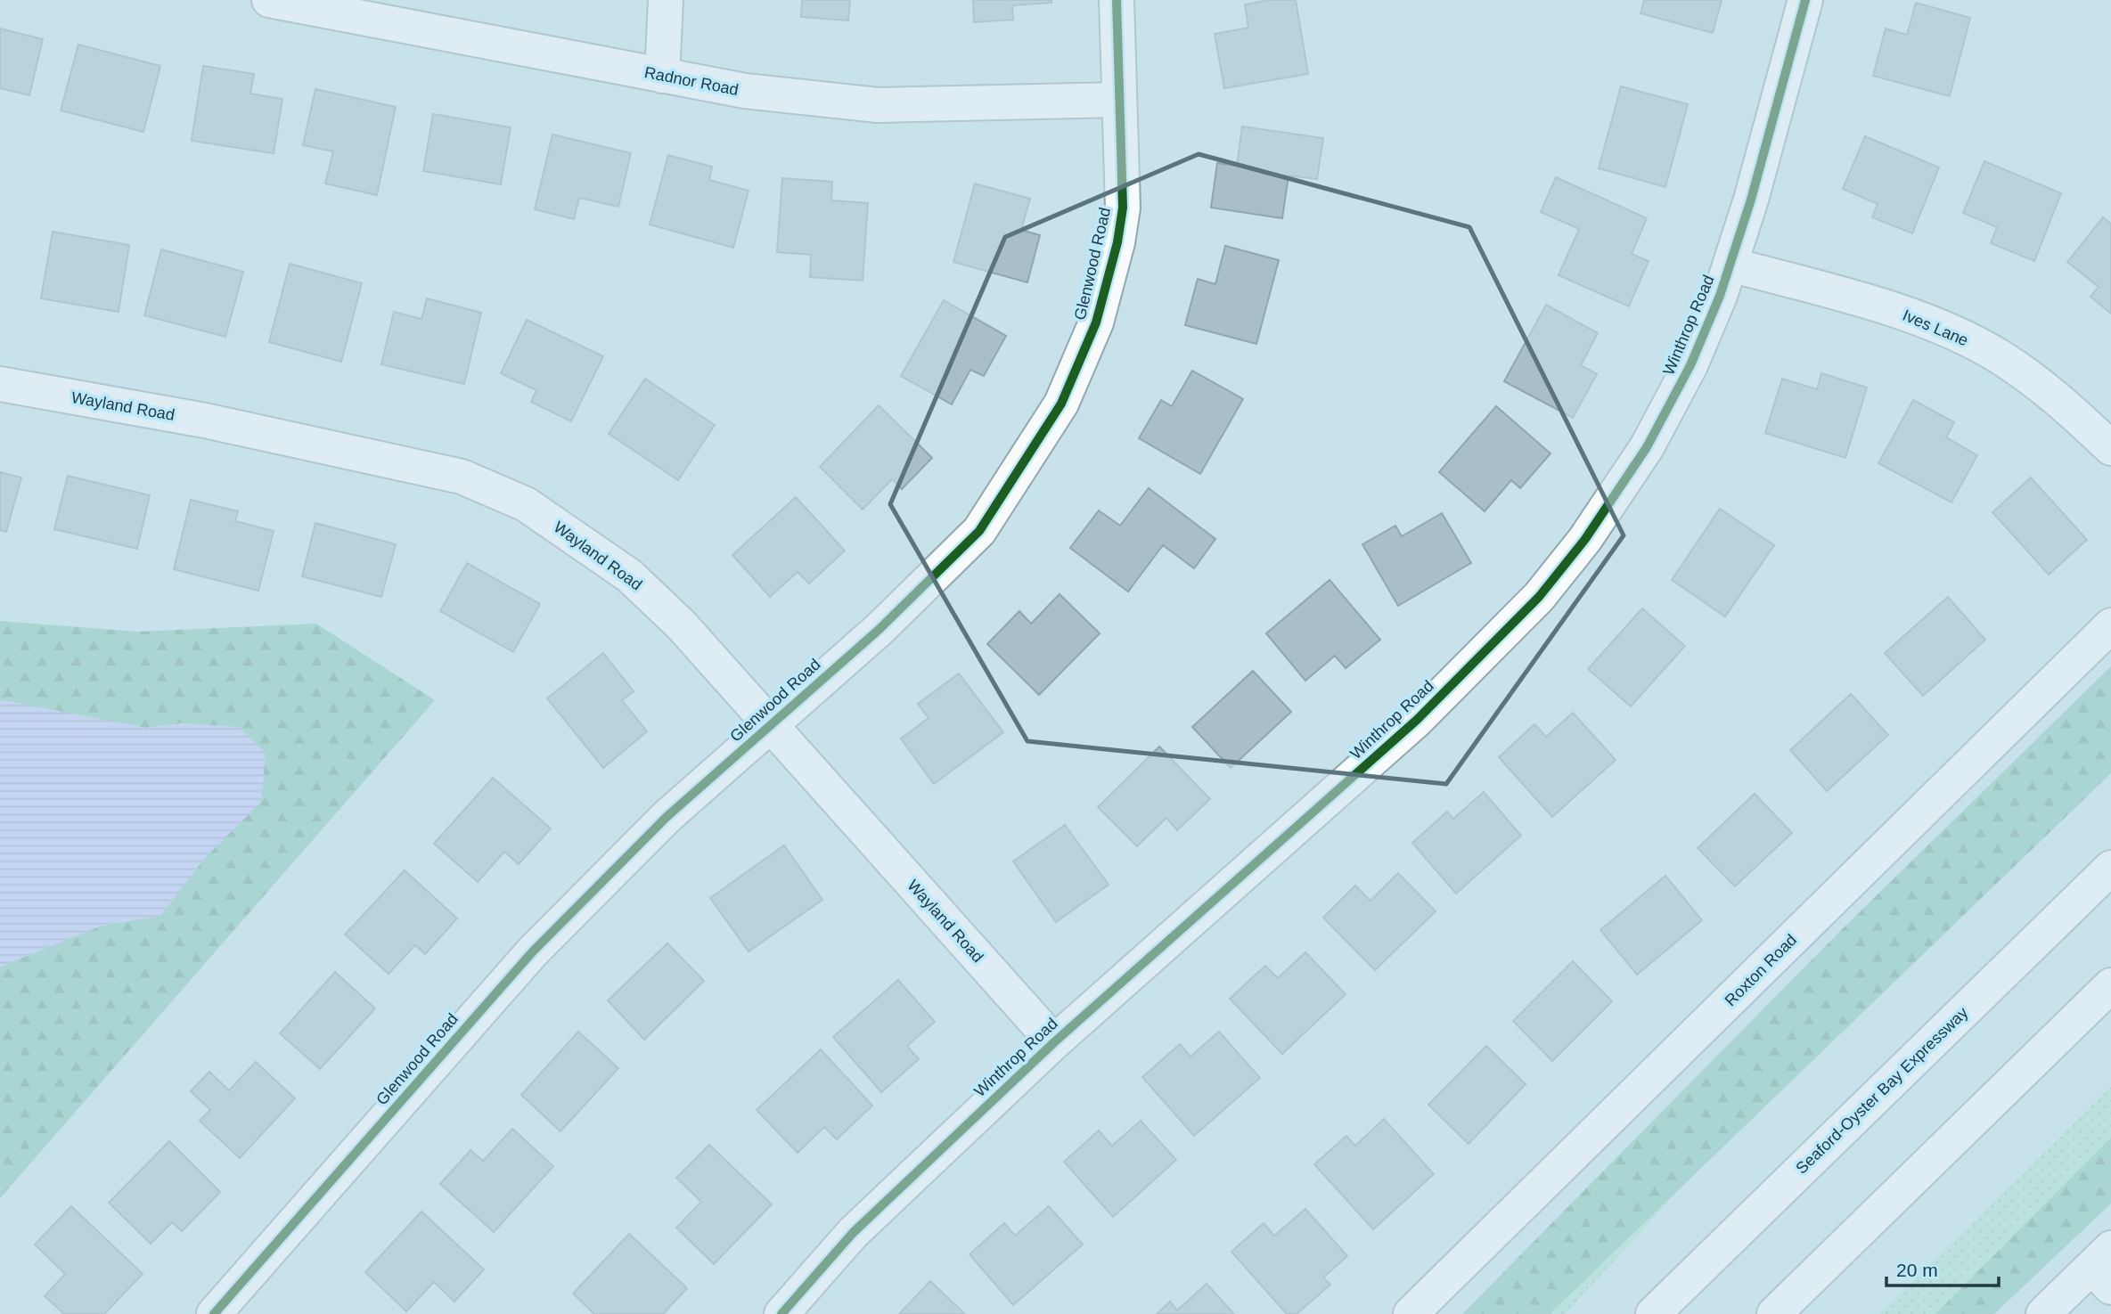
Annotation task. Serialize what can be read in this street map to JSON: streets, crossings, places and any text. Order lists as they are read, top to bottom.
{
  "streets": {
    "main road": [
      "Radnor Road",
      "Glenwood Road",
      "Winthrop Road",
      "Ives Lane",
      "Wayland Road",
      "Roxton Road",
      "Seaford-Oyster Bay Expressway"
    ]
  },
  "crossings": [
    ["Radnor Road", "Glenwood Road"],
    ["Glenwood Road", "Wayland Road"],
    ["Winthrop Road", "Ives Lane"],
    ["Winthrop Road", "Wayland Road"]
  ],
  "scale_bar": "20 m"
}
